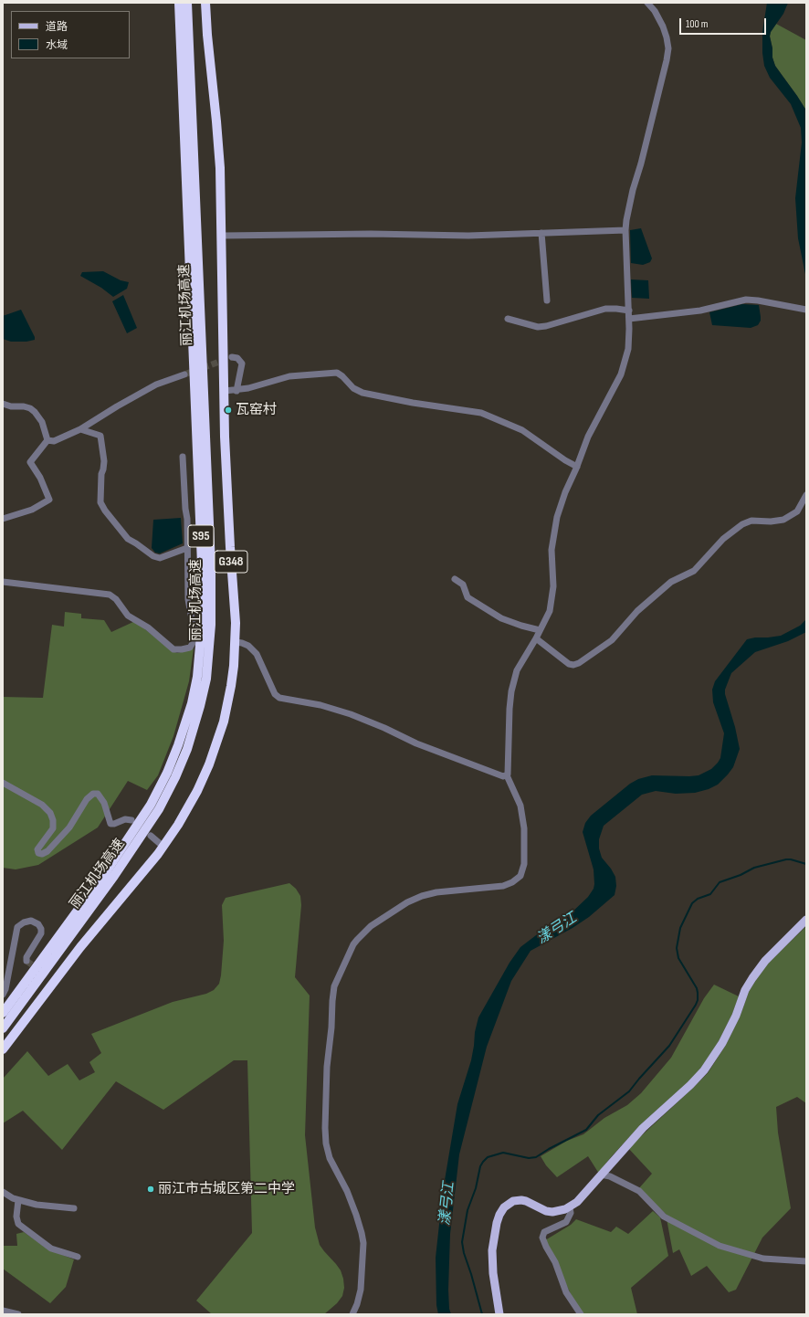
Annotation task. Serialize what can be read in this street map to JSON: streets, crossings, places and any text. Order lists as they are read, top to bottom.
{
  "streets": {
    "highway": ["丽江机场高速", "S95", "G348"]
  },
  "water": ["漾弓江"],
  "places": ["瓦窑村", "丽江市古城区第二中学"],
  "legend": ["道路", "水域"],
  "scale_bar": "100 m"
}
